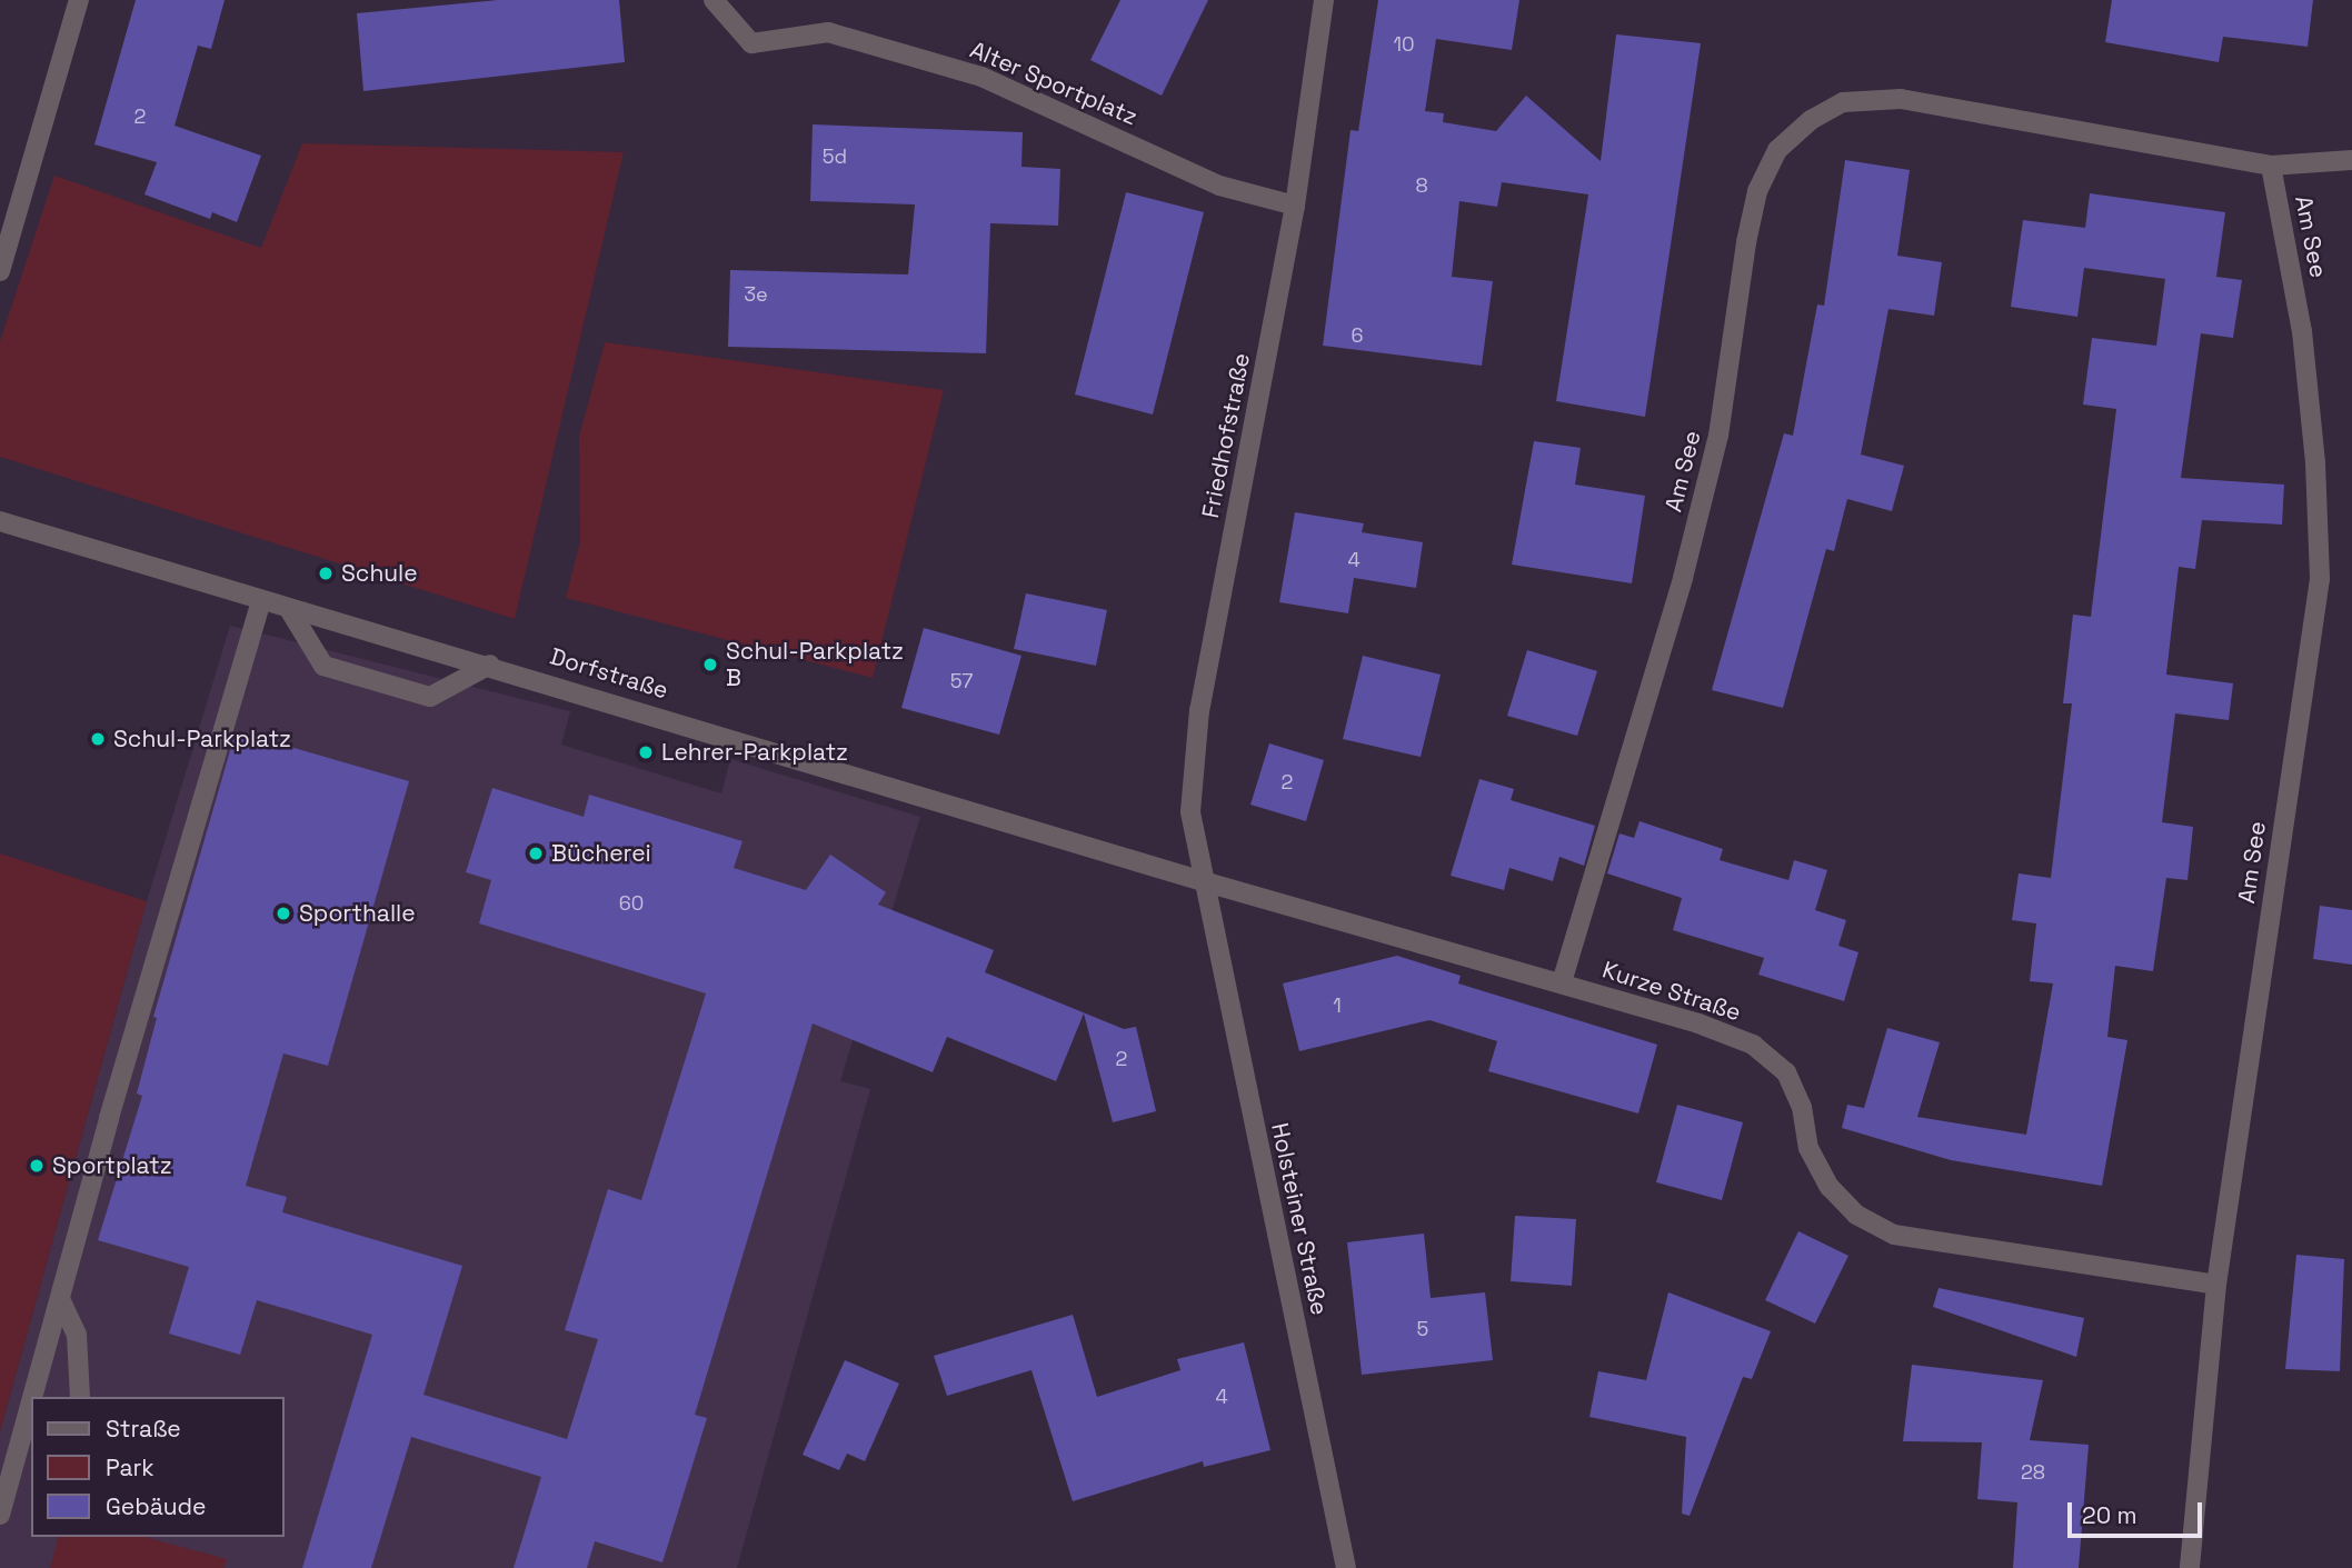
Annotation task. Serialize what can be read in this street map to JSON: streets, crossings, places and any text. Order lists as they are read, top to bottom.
{
  "streets": {
    "street": [
      "Alter Sportplatz",
      "Am See",
      "Friedhofstraße",
      "Dorfstraße",
      "Kurze Straße",
      "Holsteiner Straße"
    ]
  },
  "crossings": [
    ["Alter Sportplatz", "Friedhofstraße"],
    ["Am See", "Kurze Straße"],
    ["Friedhofstraße", "Dorfstraße"],
    ["Friedhofstraße", "Kurze Straße"],
    ["Friedhofstraße", "Holsteiner Straße"],
    ["Dorfstraße", "Kurze Straße"],
    ["Dorfstraße", "Holsteiner Straße"],
    ["Kurze Straße", "Holsteiner Straße"]
  ],
  "places": [
    "Schule",
    "Schul-Parkplatz B",
    "Schul-Parkplatz",
    "Lehrer-Parkplatz",
    "Bücherei",
    "Sporthalle",
    "Sportplatz"
  ],
  "house_numbers": [
    "10",
    "2",
    "5d",
    "8",
    "3e",
    "6",
    "4",
    "57",
    "2",
    "60",
    "1",
    "2",
    "5",
    "4",
    "28"
  ],
  "legend": ["Straße", "Park", "Gebäude"],
  "scale_bar": "20 m"
}
